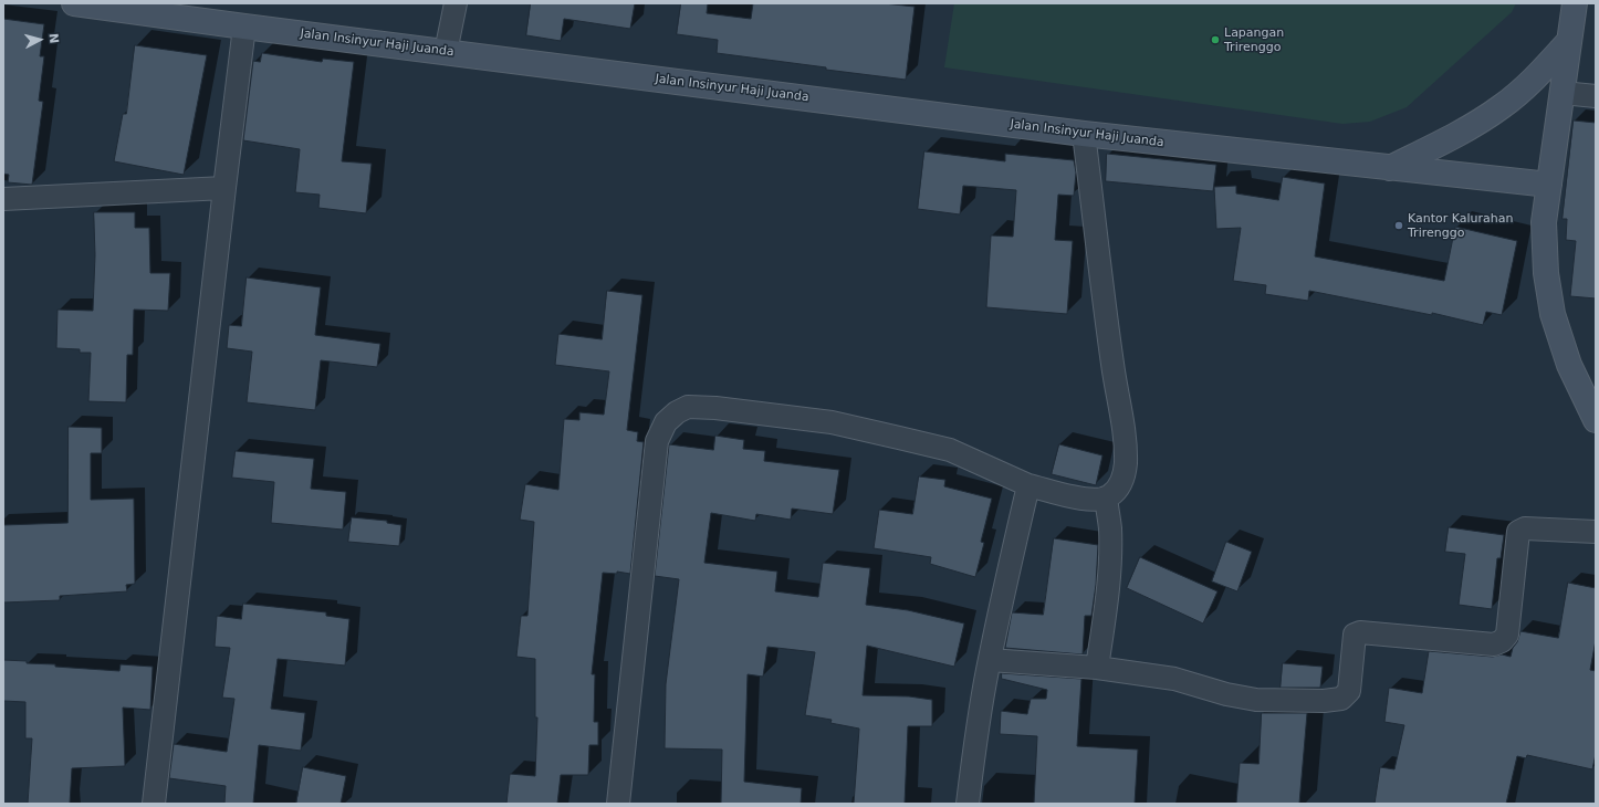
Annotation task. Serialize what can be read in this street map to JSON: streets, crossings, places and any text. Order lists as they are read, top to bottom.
{
  "streets": {
    "main road": ["Jalan Insinyur Haji Juanda"]
  },
  "places": ["Lapangan Trirenggo", "Kantor Kalurahan Trirenggo"],
  "north": "right"
}
